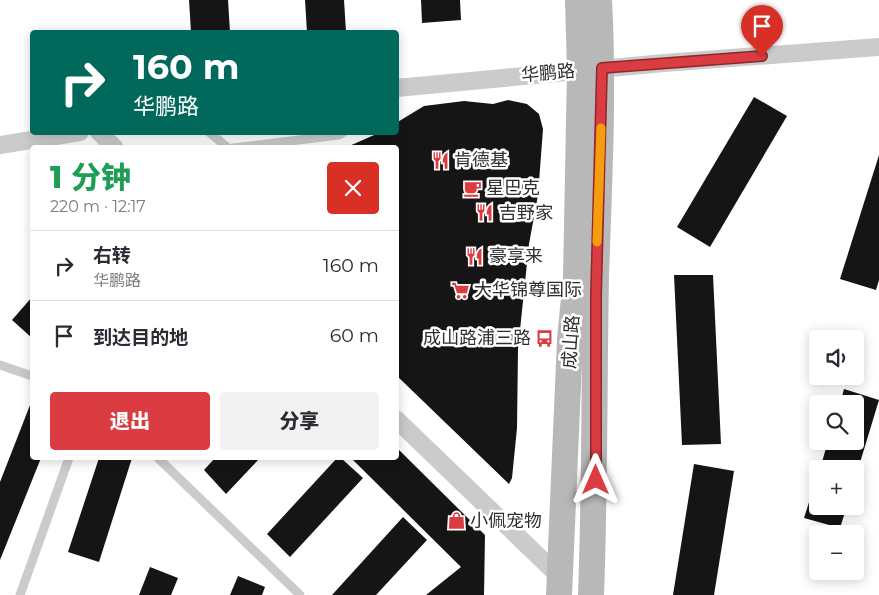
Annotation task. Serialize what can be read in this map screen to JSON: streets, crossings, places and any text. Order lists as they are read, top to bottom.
{
  "streets": {
    "main road": ["成山路"],
    "street": ["华鹏路"]
  },
  "crossings": [
    ["华鹏路", "成山路"]
  ],
  "places": {
    "restaurant": ["肯德基", "吉野家", "豪享来"],
    "cafe": ["星巴克"],
    "supermarket": ["大华锦尊国际"],
    "bus stop": ["成山路浦三路"],
    "shop": ["小佩宠物"]
  },
  "page": {
    "turn": ["160 m", "华鹏路"],
    "heading": ["1 分钟", "220 m · 12:17"],
    "list": [
      {
        "name": "右转",
        "note": "华鹏路",
        "value": "160 m"
      },
      {
        "name": "到达目的地",
        "value": "60 m"
      }
    ],
    "map_buttons": ["+", "−"],
    "buttons": ["退出", "分享"]
  }
}
